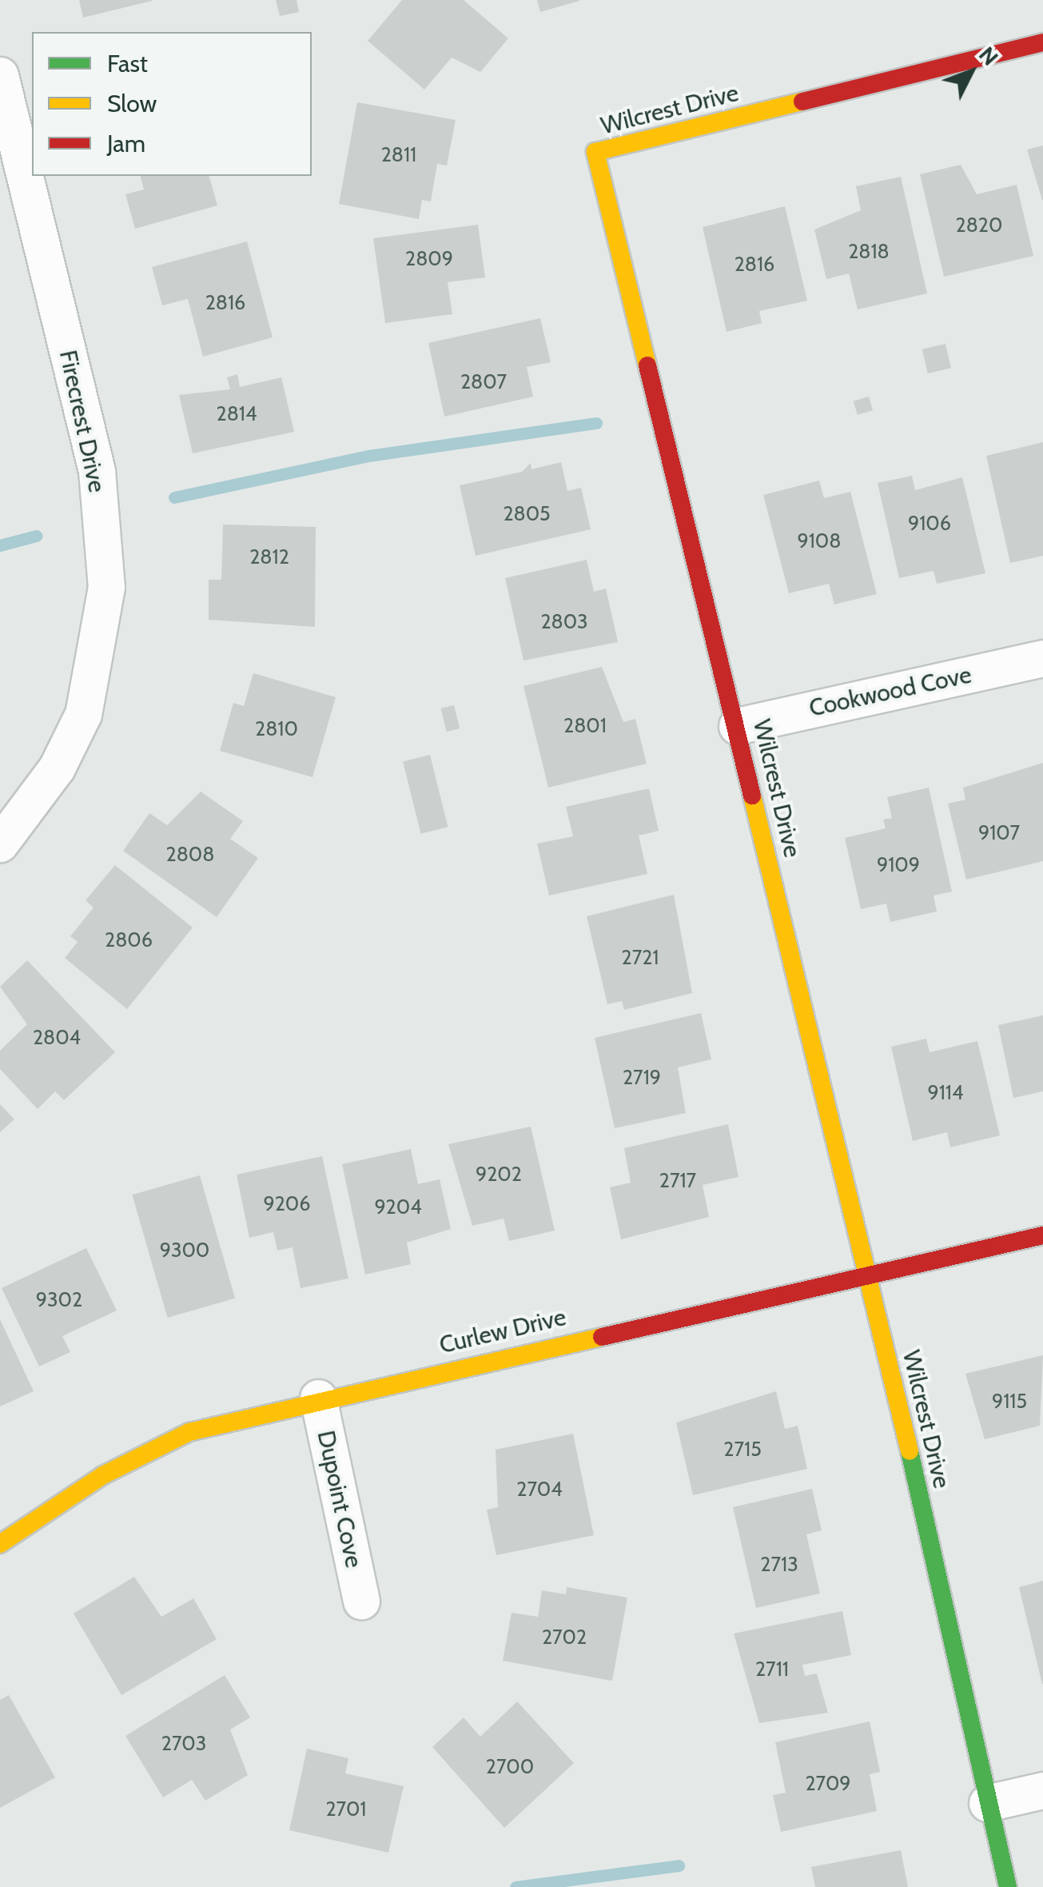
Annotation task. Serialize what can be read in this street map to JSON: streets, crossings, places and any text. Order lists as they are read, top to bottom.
{
  "streets": {
    "street": [
      "Wilcrest Drive",
      "Firecrest Drive",
      "Cookwood Cove",
      "Curlew Drive",
      "Dupoint Cove"
    ]
  },
  "crossings": [
    ["Wilcrest Drive", "Cookwood Cove"],
    ["Wilcrest Drive", "Curlew Drive"],
    ["Curlew Drive", "Dupoint Cove"]
  ],
  "house_numbers": [
    "2811",
    "2820",
    "2818",
    "2809",
    "2816",
    "2816",
    "2807",
    "2814",
    "2805",
    "9106",
    "9108",
    "2812",
    "2803",
    "2801",
    "2810",
    "9107",
    "2808",
    "9109",
    "2806",
    "2721",
    "2804",
    "2719",
    "9114",
    "9202",
    "2717",
    "9206",
    "9204",
    "9300",
    "9302",
    "9115",
    "2715",
    "2704",
    "2713",
    "2702",
    "2711",
    "2703",
    "2700",
    "2709",
    "2701"
  ],
  "legend": ["Fast", "Slow", "Jam"],
  "north": "top right"
}
